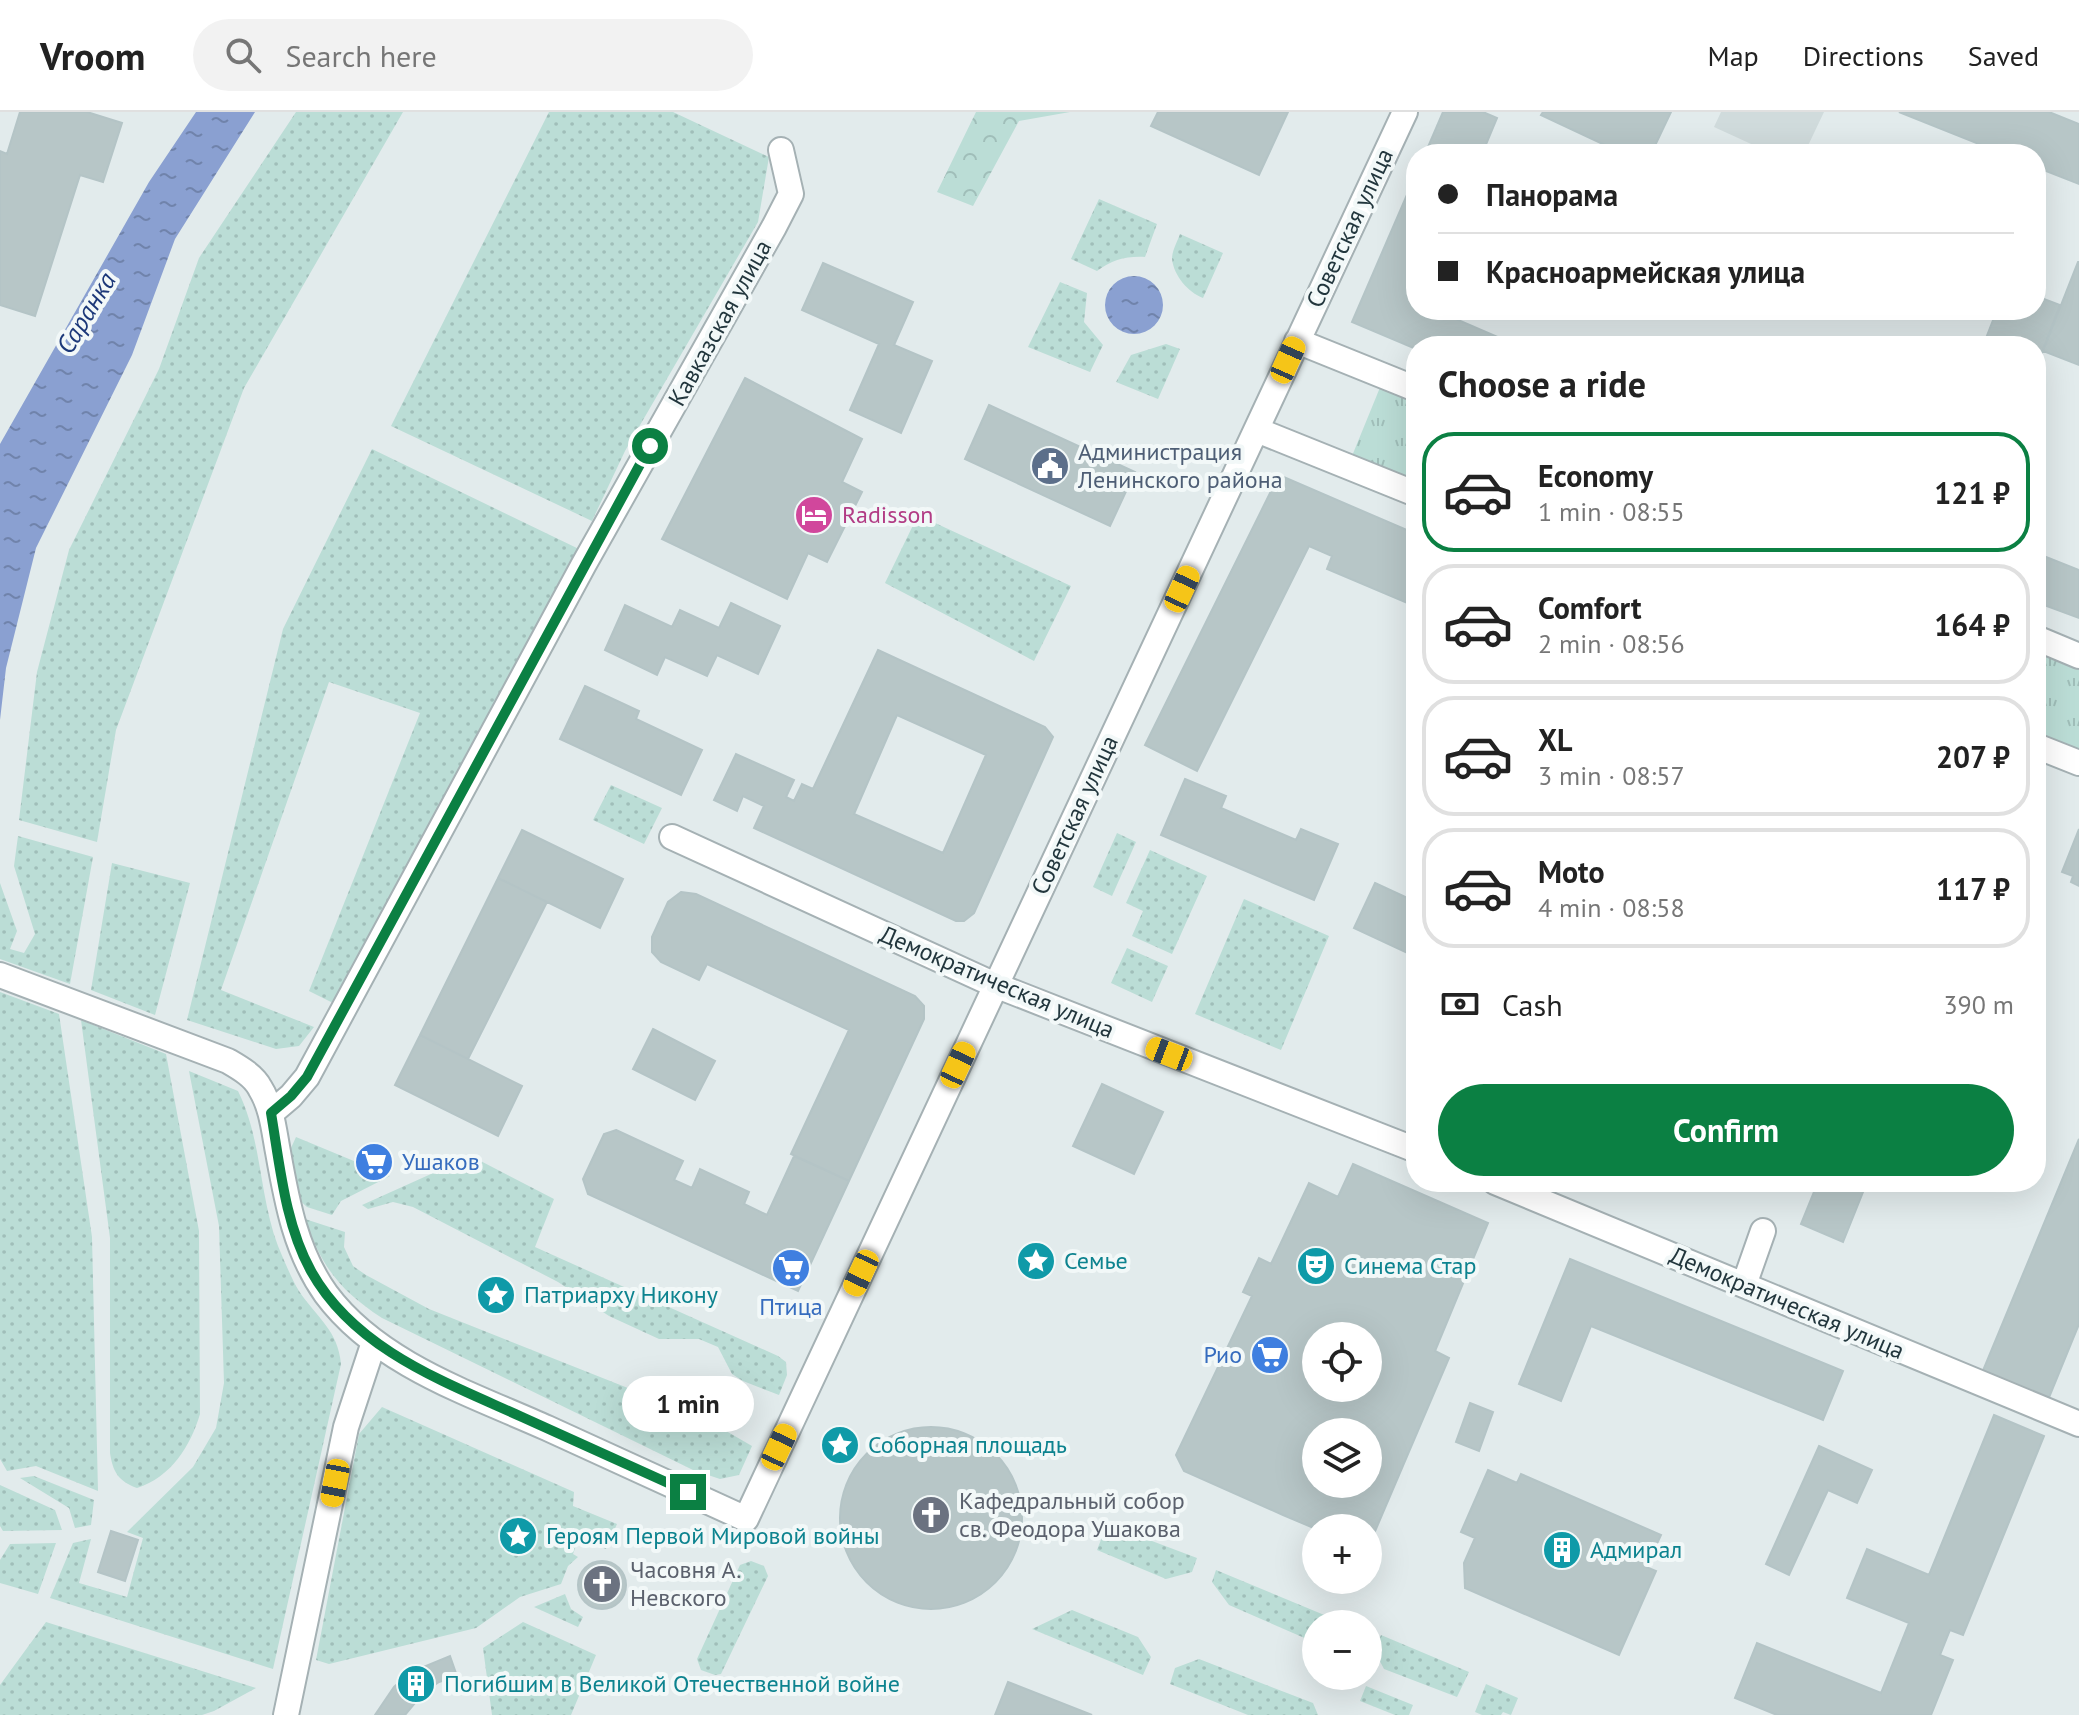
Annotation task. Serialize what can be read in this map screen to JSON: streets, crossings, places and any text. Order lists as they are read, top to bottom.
{
  "streets": {
    "street": ["Советская улица", "Кавказская улица", "Демократическая улица"]
  },
  "crossings": [
    ["Советская улица", "Демократическая улица"]
  ],
  "water": ["Саранка"],
  "places": {
    "public building": ["Администрация Ленинского района"],
    "hotel": ["Radisson"],
    "supermarket": ["Ушаков", "Птица", "Рио"],
    "place": [
      "Семье",
      "Патриарху Никону",
      "Соборная площадь",
      "Героям Первой Мировой войны"
    ],
    "theatre": ["Синема Стар"],
    "church": ["Кафедральный собор св. Феодора Ушакова", "Часовня А. Невского"],
    "building": ["Адмирал", "Погибшим в Великой Отечественной войне"]
  },
  "page": {
    "header": "Vroom",
    "search": "Search here",
    "nav": ["Map", "Directions", "Saved"],
    "banner": ["Панорама", "Красноармейская улица"],
    "heading": "Choose a ride",
    "list": [
      {
        "name": "Economy",
        "note": "1 min · 08:55",
        "value": "121 ₽"
      },
      {
        "name": "Comfort",
        "note": "2 min · 08:56",
        "value": "164 ₽"
      },
      {
        "name": "XL",
        "note": "3 min · 08:57",
        "value": "207 ₽"
      },
      {
        "name": "Moto",
        "note": "4 min · 08:58",
        "value": "117 ₽"
      }
    ],
    "pay": ["Cash", "390 m"],
    "buttons": "Confirm",
    "map_buttons": ["+", "−"],
    "bubble": "1 min"
  }
}
